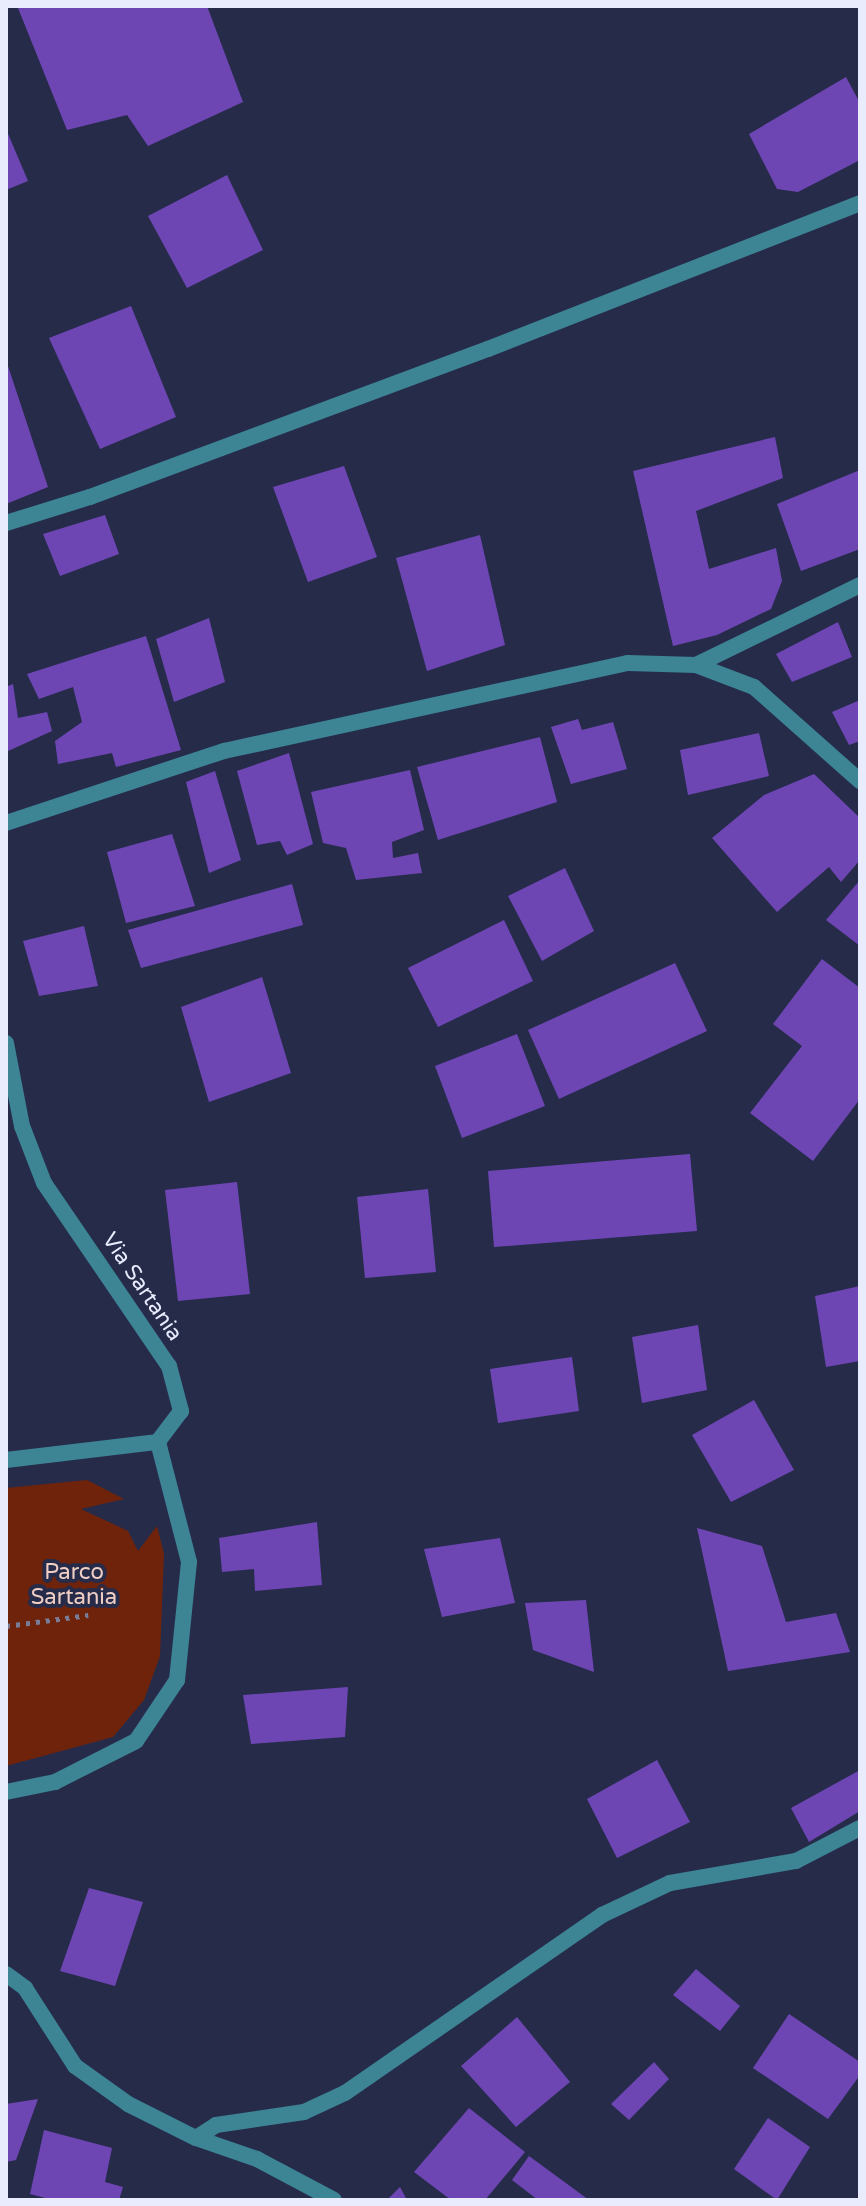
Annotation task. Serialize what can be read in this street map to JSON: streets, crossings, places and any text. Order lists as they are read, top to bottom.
{
  "streets": {
    "street": ["Via Sartania"]
  },
  "parks": ["Parco Sartania"]
}
